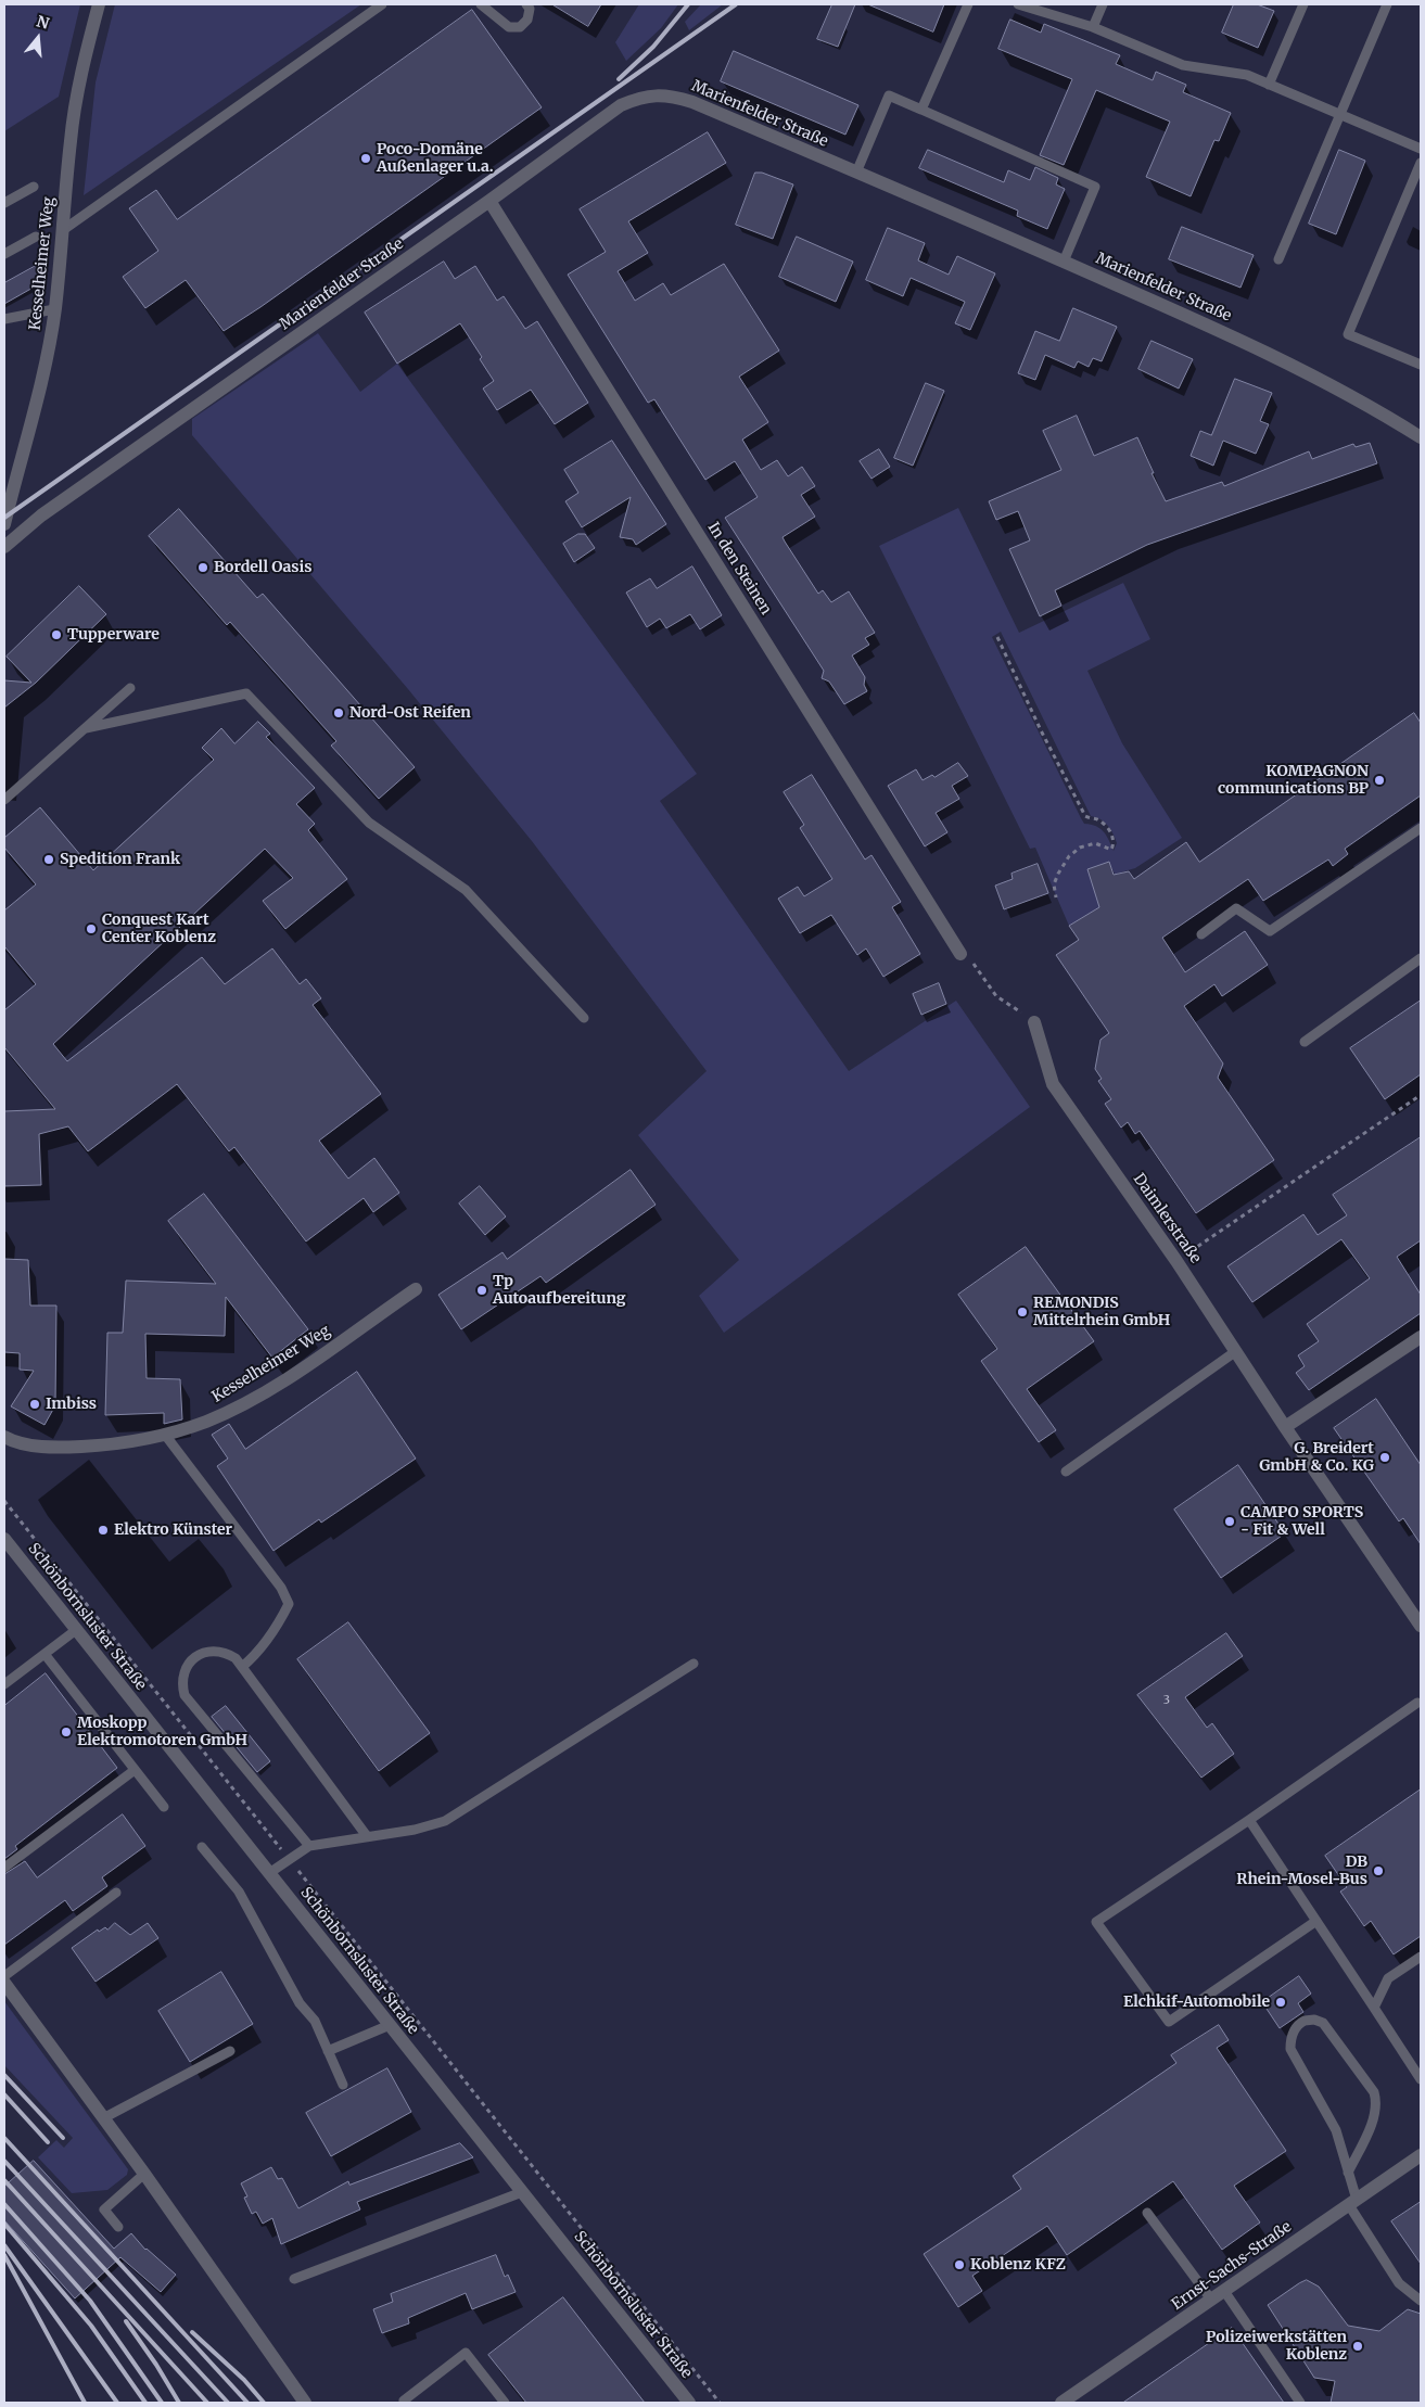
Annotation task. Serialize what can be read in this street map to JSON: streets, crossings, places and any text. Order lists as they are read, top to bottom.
{
  "streets": {
    "street": [
      "Marienfelder Straße",
      "Kesselheimer Weg",
      "In den Steinen",
      "Daimlerstraße",
      "Schönbornsluster Straße",
      "Ernst-Sachs-Straße"
    ]
  },
  "crossings": [
    ["Marienfelder Straße", "In den Steinen"]
  ],
  "places": [
    "Poco-Domäne Außenlager u.a.",
    "Bordell Oasis",
    "Tupperware",
    "Nord-Ost Reifen",
    "KOMPAGNON communications BP",
    "Spedition Frank",
    "Conquest Kart Center Koblenz",
    "Tp Autoaufbereitung",
    "REMONDIS Mittelrhein GmbH",
    "Imbiss",
    "G. Breidert GmbH & Co. KG",
    "CAMPO SPORTS - Fit & Well",
    "Elektro Künster",
    "Moskopp Elektromotoren GmbH",
    "DB Rhein-Mosel-Bus",
    "Elchkif-Automobile",
    "Koblenz KFZ",
    "Polizeiwerkstätten Koblenz"
  ],
  "house_numbers": ["3"],
  "north": "top"
}
